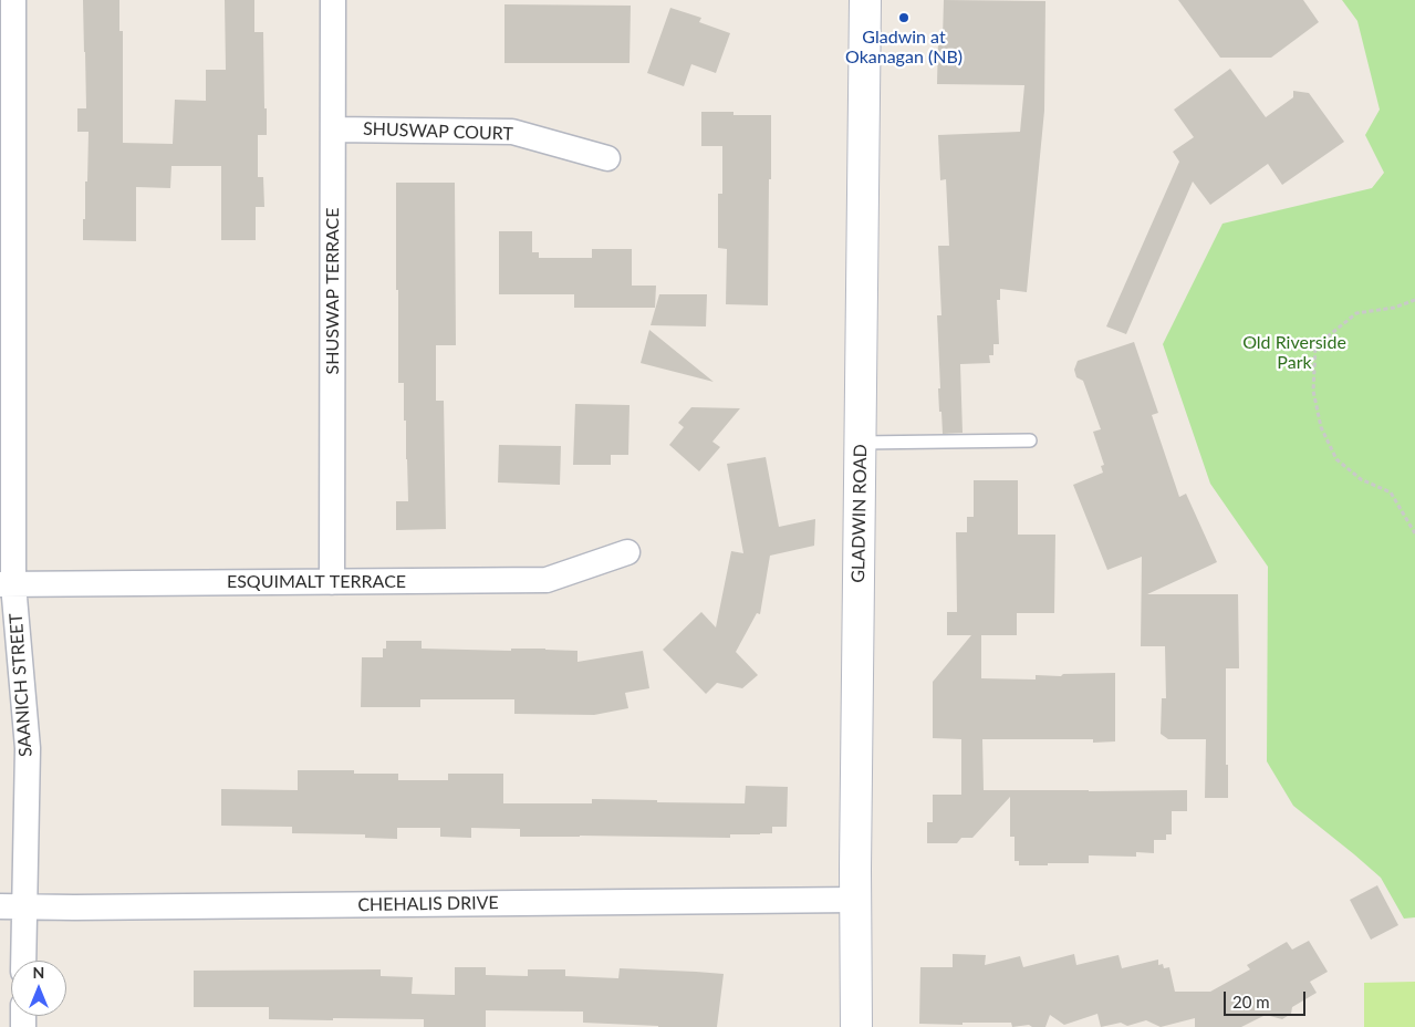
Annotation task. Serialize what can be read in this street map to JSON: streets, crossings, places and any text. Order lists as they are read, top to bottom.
{
  "streets": {
    "main road": ["GLADWIN ROAD"],
    "street": [
      "SHUSWAP COURT",
      "SHUSWAP TERRACE",
      "ESQUIMALT TERRACE",
      "SAANICH STREET",
      "CHEHALIS DRIVE"
    ]
  },
  "crossings": [
    ["SHUSWAP COURT", "SHUSWAP TERRACE"],
    ["SHUSWAP TERRACE", "ESQUIMALT TERRACE"],
    ["GLADWIN ROAD", "CHEHALIS DRIVE"],
    ["ESQUIMALT TERRACE", "SAANICH STREET"],
    ["SAANICH STREET", "CHEHALIS DRIVE"]
  ],
  "parks": ["Old Riverside Park"],
  "places": ["Gladwin at Okanagan (NB)"],
  "scale_bar": "20 m",
  "north": "top"
}
